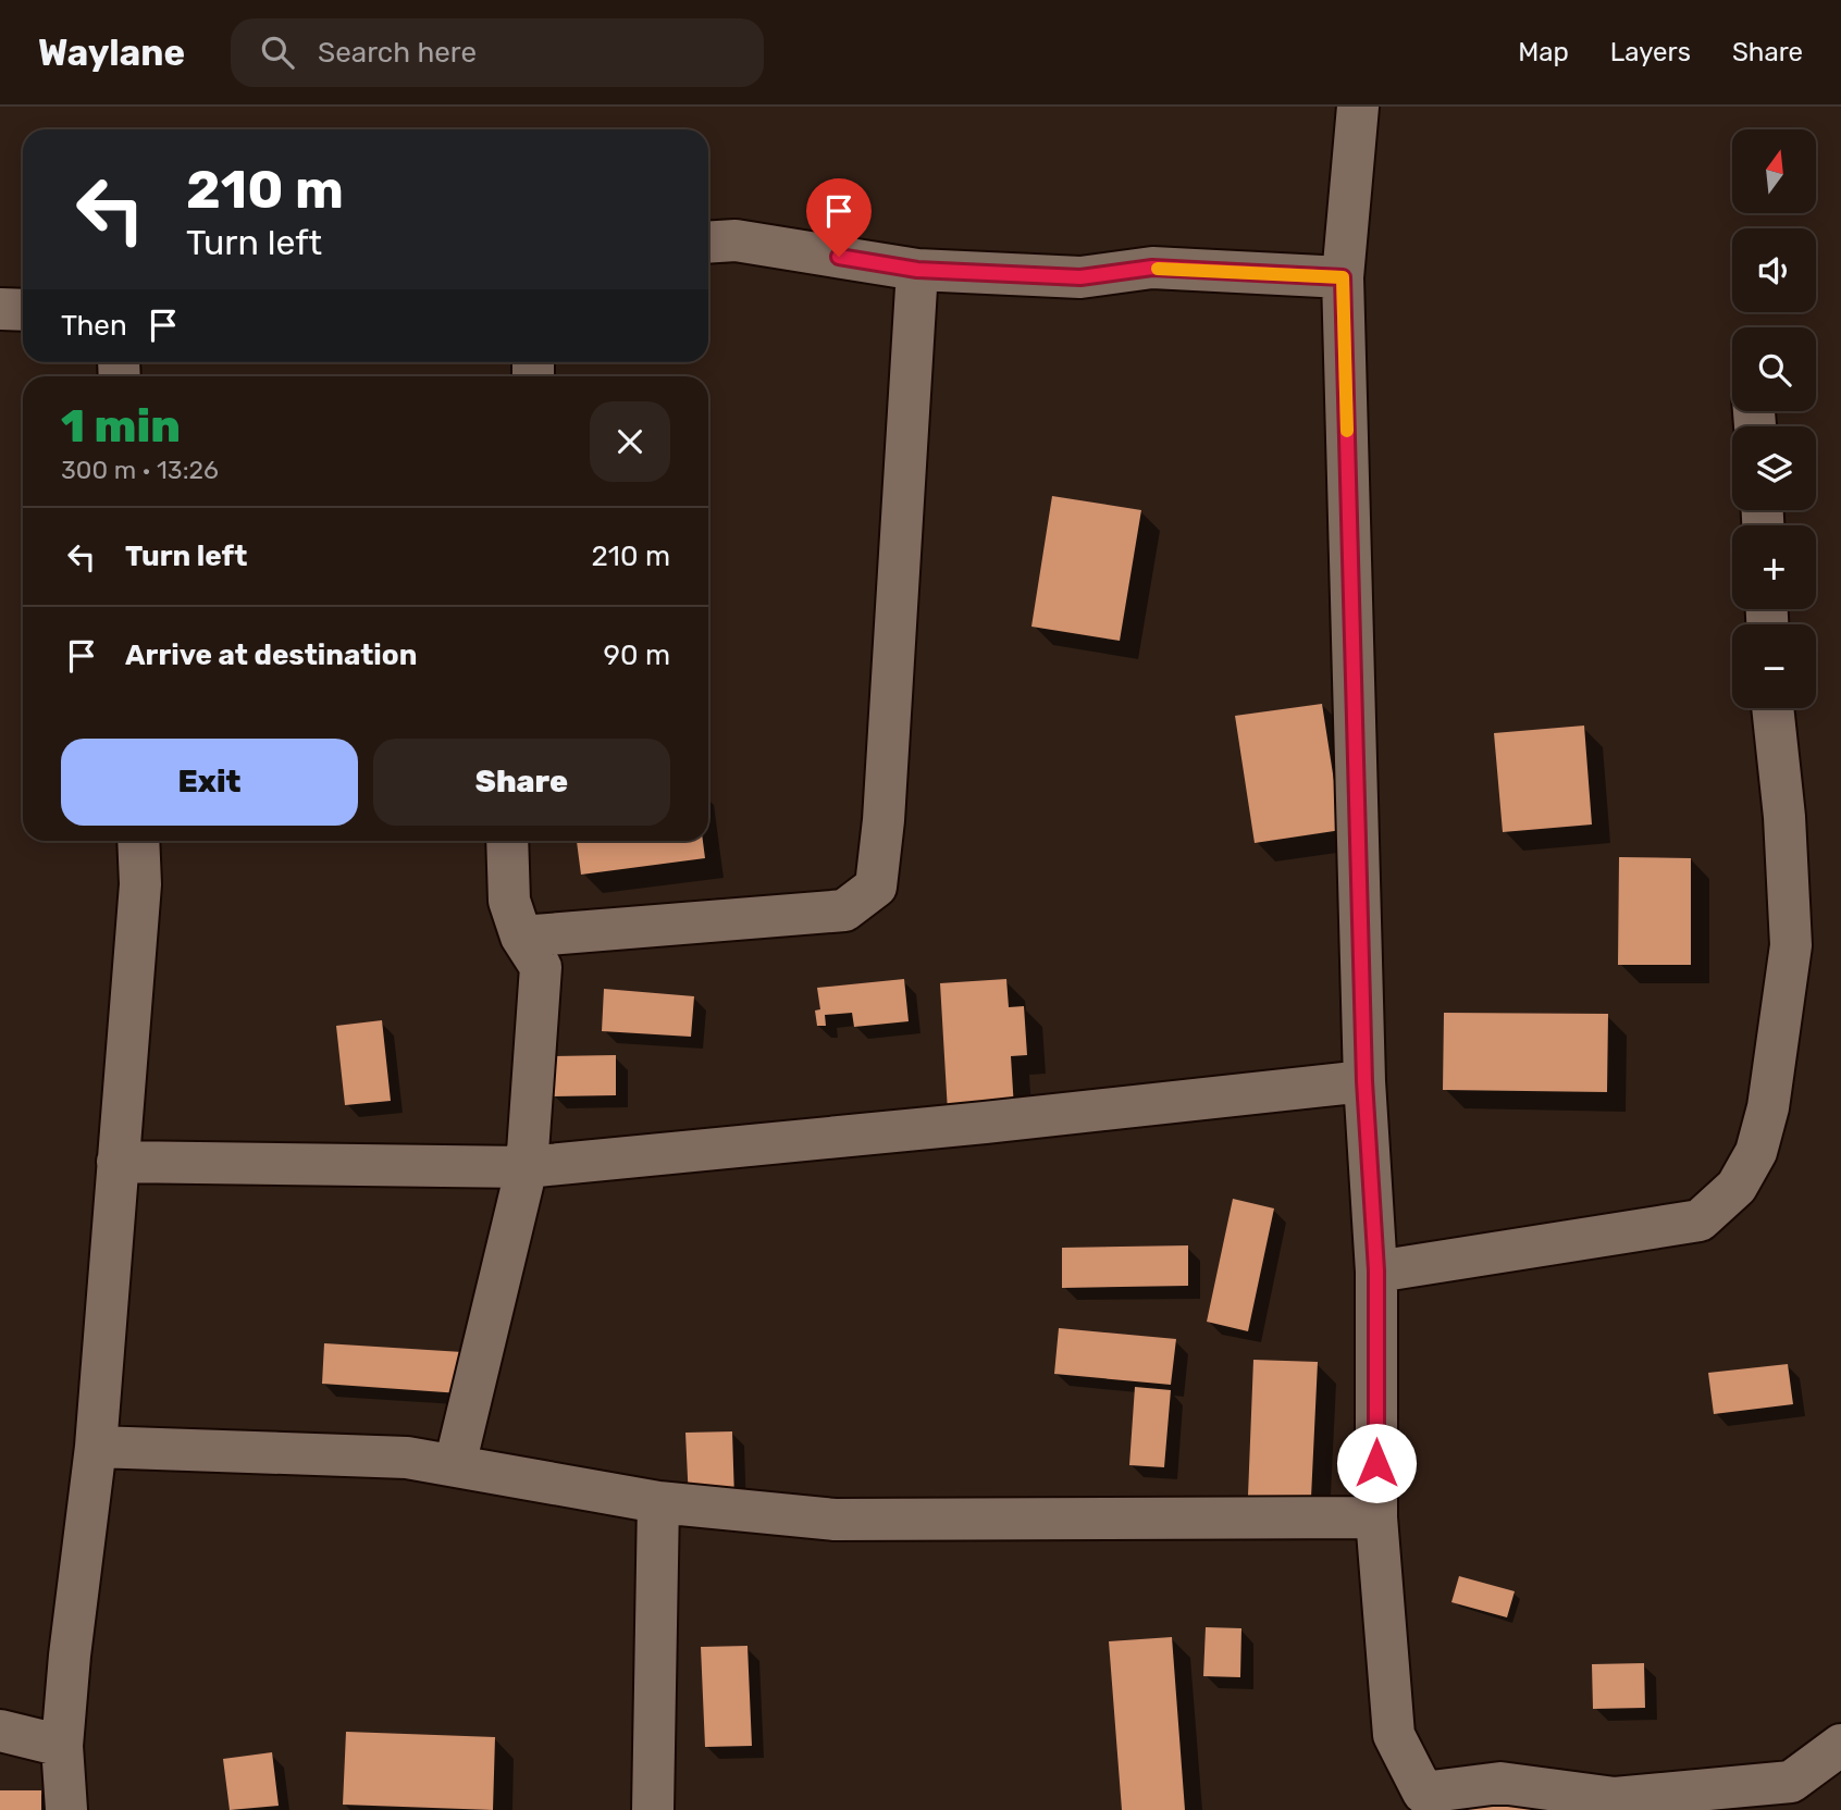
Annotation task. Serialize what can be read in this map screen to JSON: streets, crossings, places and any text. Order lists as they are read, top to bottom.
{
  "north": "top",
  "page": {
    "header": "Waylane",
    "search": "Search here",
    "nav": ["Map", "Layers", "Share"],
    "map_buttons": ["+", "−"],
    "turn": ["210 m", "Turn left"],
    "then": "Then",
    "heading": ["1 min", "300 m · 13:26"],
    "list": [
      {
        "name": "Turn left",
        "value": "210 m"
      },
      {
        "name": "Arrive at destination",
        "value": "90 m"
      }
    ],
    "buttons": ["Exit", "Share"]
  }
}
